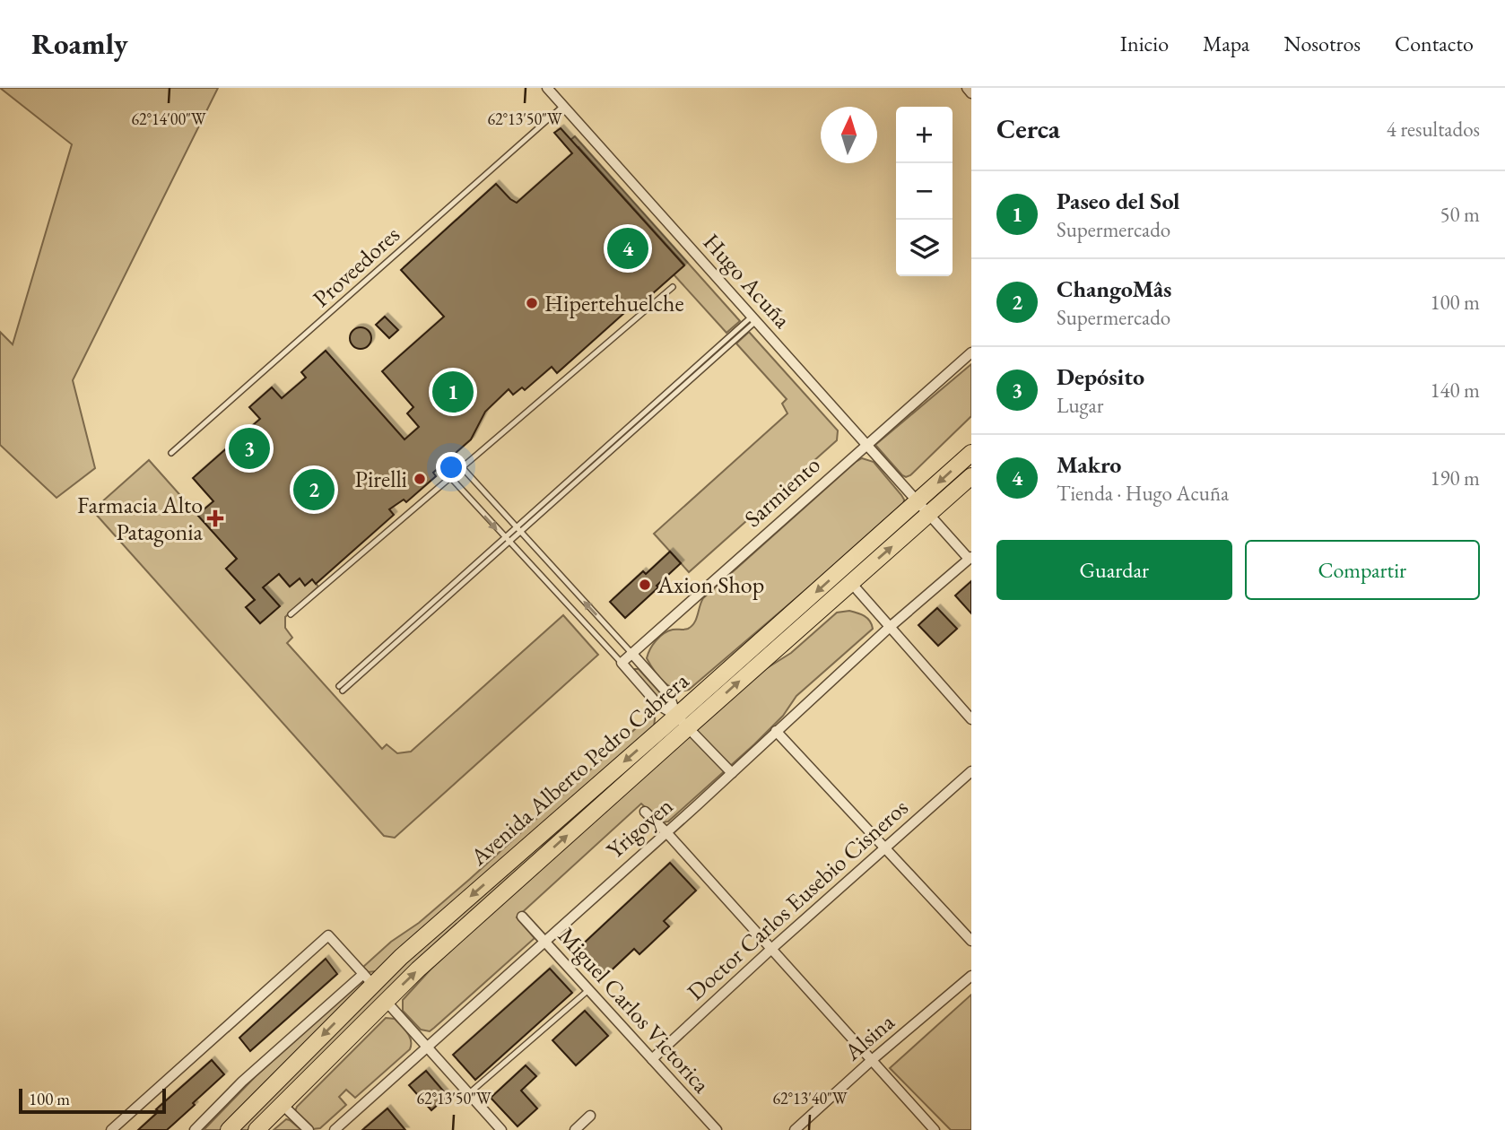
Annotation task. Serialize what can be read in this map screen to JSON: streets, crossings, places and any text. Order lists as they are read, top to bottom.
{
  "streets": {
    "main road": ["Avenida Alberto Pedro Cabrera"],
    "street": [
      "Hugo Acuña",
      "Sarmiento",
      "Yrigoyen",
      "Doctor Carlos Eusebio Cisneros",
      "Miguel Carlos Victorica",
      "Alsina"
    ],
    "lane": ["Proveedores"]
  },
  "crossings": [
    ["Proveedores", "Hugo Acuña"],
    ["Hugo Acuña", "Sarmiento"],
    ["Hugo Acuña", "Avenida Alberto Pedro Cabrera"],
    ["Hugo Acuña", "Yrigoyen"],
    ["Yrigoyen", "Miguel Carlos Victorica"],
    ["Doctor Carlos Eusebio Cisneros", "Miguel Carlos Victorica"]
  ],
  "places": {
    "other": ["Hipertehuelche", "Pirelli", "Axion Shop"],
    "health": ["Farmacia Alto Patagonia"]
  },
  "scale_bar": "100 m",
  "north": "top",
  "page": {
    "header": "Roamly",
    "nav": [
      "Inicio",
      "Mapa",
      "Nosotros",
      "Contacto"
    ],
    "heading": ["Cerca", "4 resultados"],
    "map_buttons": ["+", "−"],
    "list": [
      {
        "mark": "1",
        "name": "Paseo del Sol",
        "note": "Supermercado",
        "value": "50 m"
      },
      {
        "mark": "2",
        "name": "ChangoMâs",
        "note": "Supermercado",
        "value": "100 m"
      },
      {
        "mark": "3",
        "name": "Depósito",
        "note": "Lugar",
        "value": "140 m"
      },
      {
        "mark": "4",
        "name": "Makro",
        "note": "Tienda · Hugo Acuña",
        "value": "190 m"
      }
    ],
    "pins": [
      "4",
      "1",
      "3",
      "2"
    ],
    "buttons": ["Guardar", "Compartir"],
    "scale": "100 m"
  },
  "coordinates": ["62°14'00\"W", "62°13'50\"W", "62°13'40\"W"]
}
